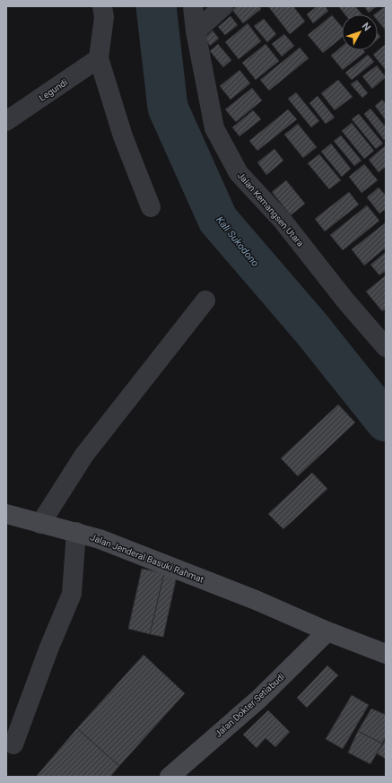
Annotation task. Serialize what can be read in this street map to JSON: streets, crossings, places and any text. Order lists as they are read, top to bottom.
{
  "streets": {
    "main road": ["Jalan Jenderal Basuki Rahmat", "Jalan Dokter Setiabudi"],
    "street": ["Legundi", "Jalan Kemangsen Utara"]
  },
  "crossings": [
    ["Jalan Jenderal Basuki Rahmat", "Jalan Dokter Setiabudi"]
  ],
  "water": ["Kali Sukodono"],
  "north": "top right"
}
